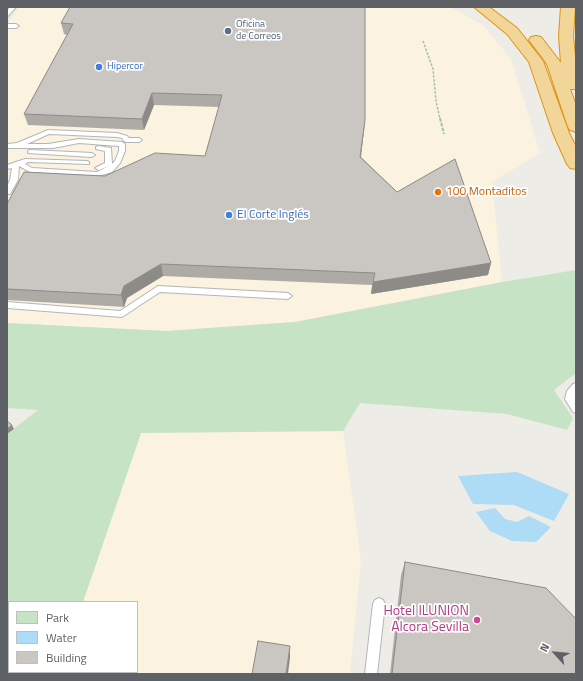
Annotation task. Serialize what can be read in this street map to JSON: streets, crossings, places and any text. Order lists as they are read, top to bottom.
{
  "places": [
    "Oficina de Correos",
    "Hipercor",
    "100 Montaditos",
    "El Corte Inglés",
    "Hotel ILUNION Alcora Sevilla"
  ],
  "legend": ["Park", "Water", "Building"],
  "north": "top left"
}
